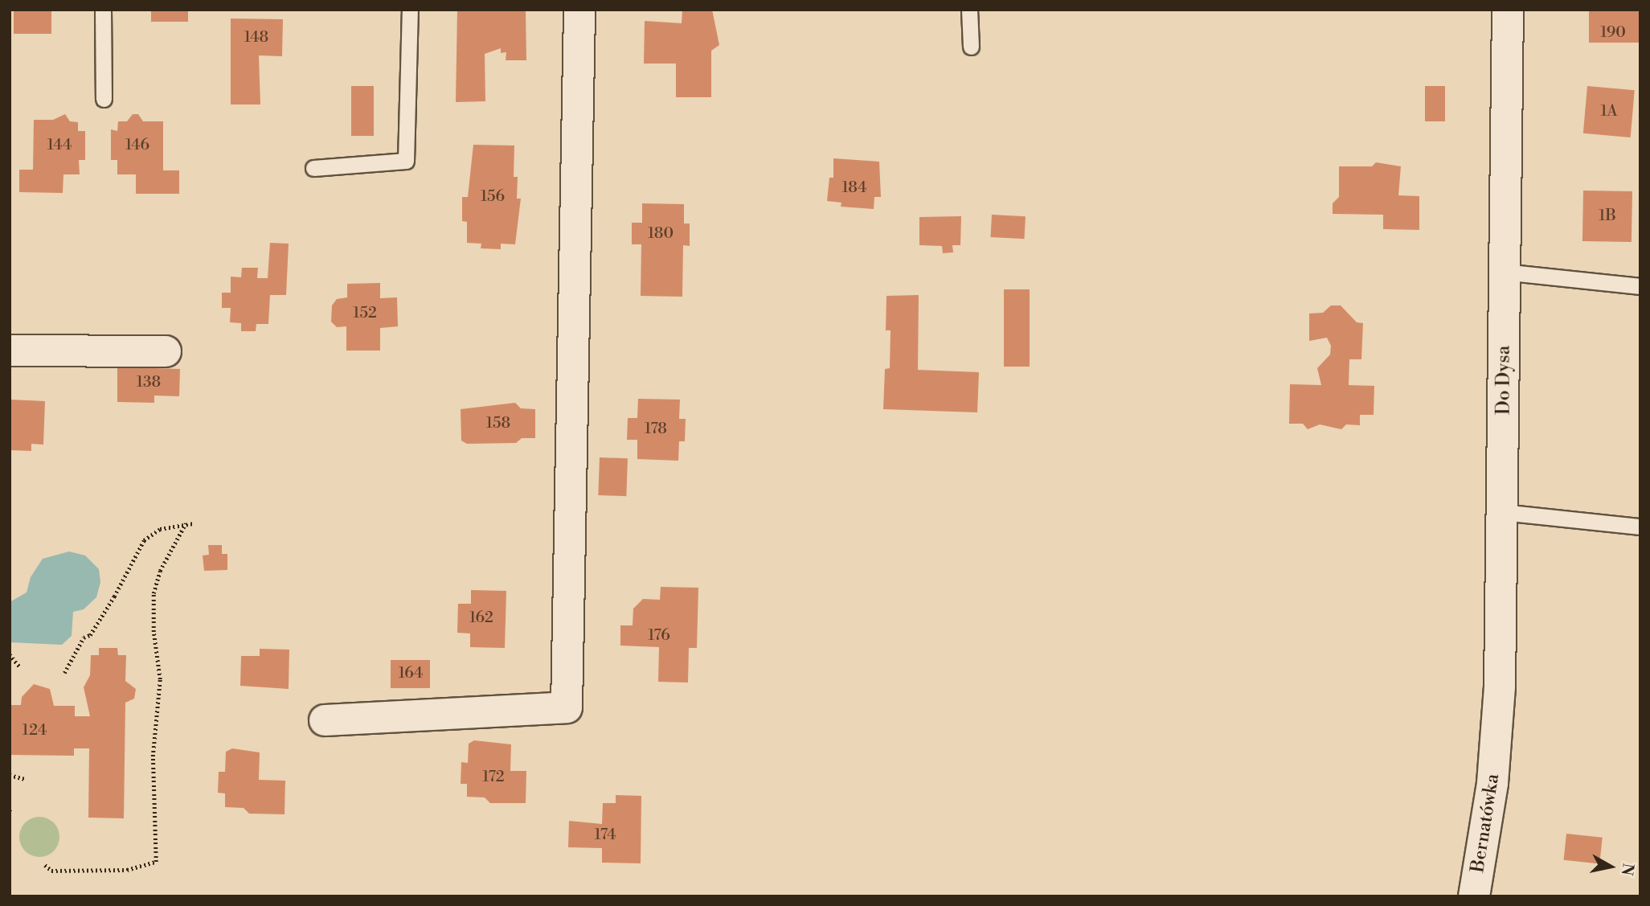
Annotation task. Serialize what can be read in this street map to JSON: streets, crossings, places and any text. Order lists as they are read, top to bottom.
{
  "streets": {
    "street": ["Do Dysa", "Bernatówka"]
  },
  "crossings": [
    ["Do Dysa", "Bernatówka"]
  ],
  "house_numbers": [
    "190",
    "148",
    "1A",
    "144",
    "146",
    "184",
    "156",
    "1B",
    "180",
    "152",
    "138",
    "158",
    "178",
    "162",
    "176",
    "164",
    "124",
    "172",
    "174"
  ],
  "north": "right"
}
